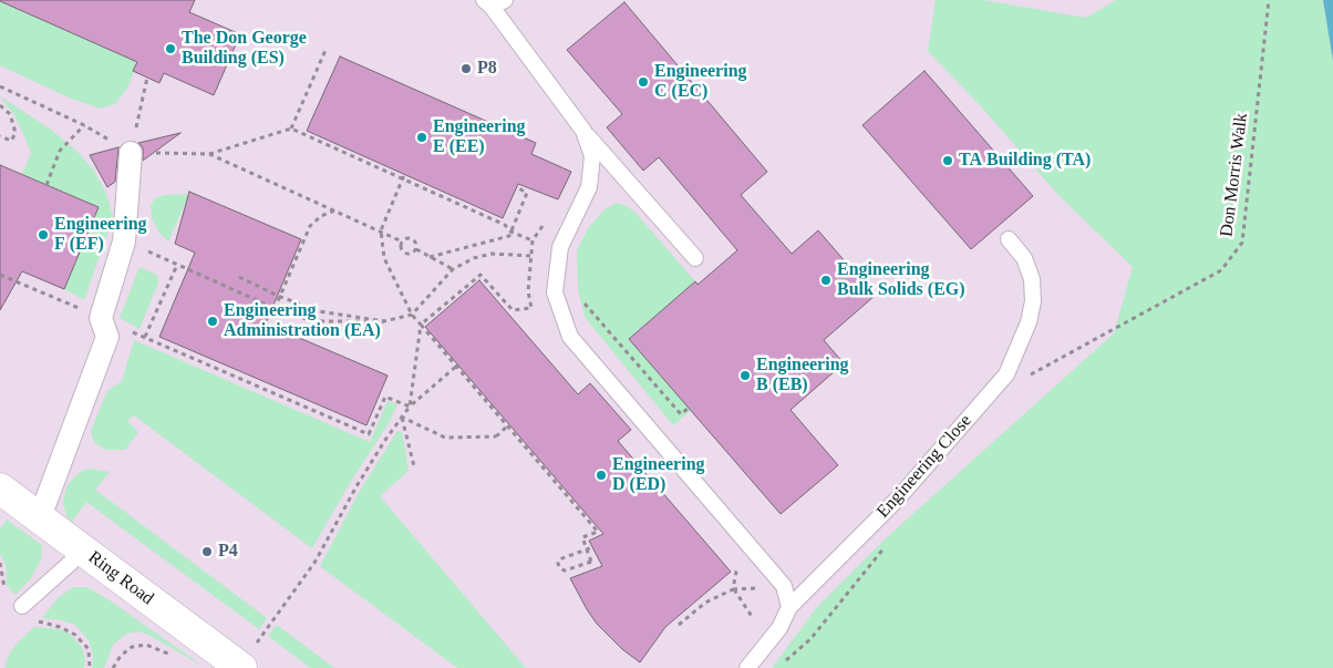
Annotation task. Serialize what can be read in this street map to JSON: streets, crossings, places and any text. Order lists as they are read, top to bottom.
{
  "streets": {
    "street": ["Ring Road"],
    "lane": ["Engineering Close"],
    "path": ["Don Morris Walk"]
  },
  "crossings": [
    ["Don Morris Walk", "Engineering Close"]
  ],
  "places": [
    "The Don George Building (ES)",
    "P8",
    "Engineering C (EC)",
    "Engineering E (EE)",
    "TA Building (TA)",
    "Engineering F (EF)",
    "Engineering Bulk Solids (EG)",
    "Engineering Administration (EA)",
    "Engineering B (EB)",
    "Engineering D (ED)",
    "P4"
  ]
}
